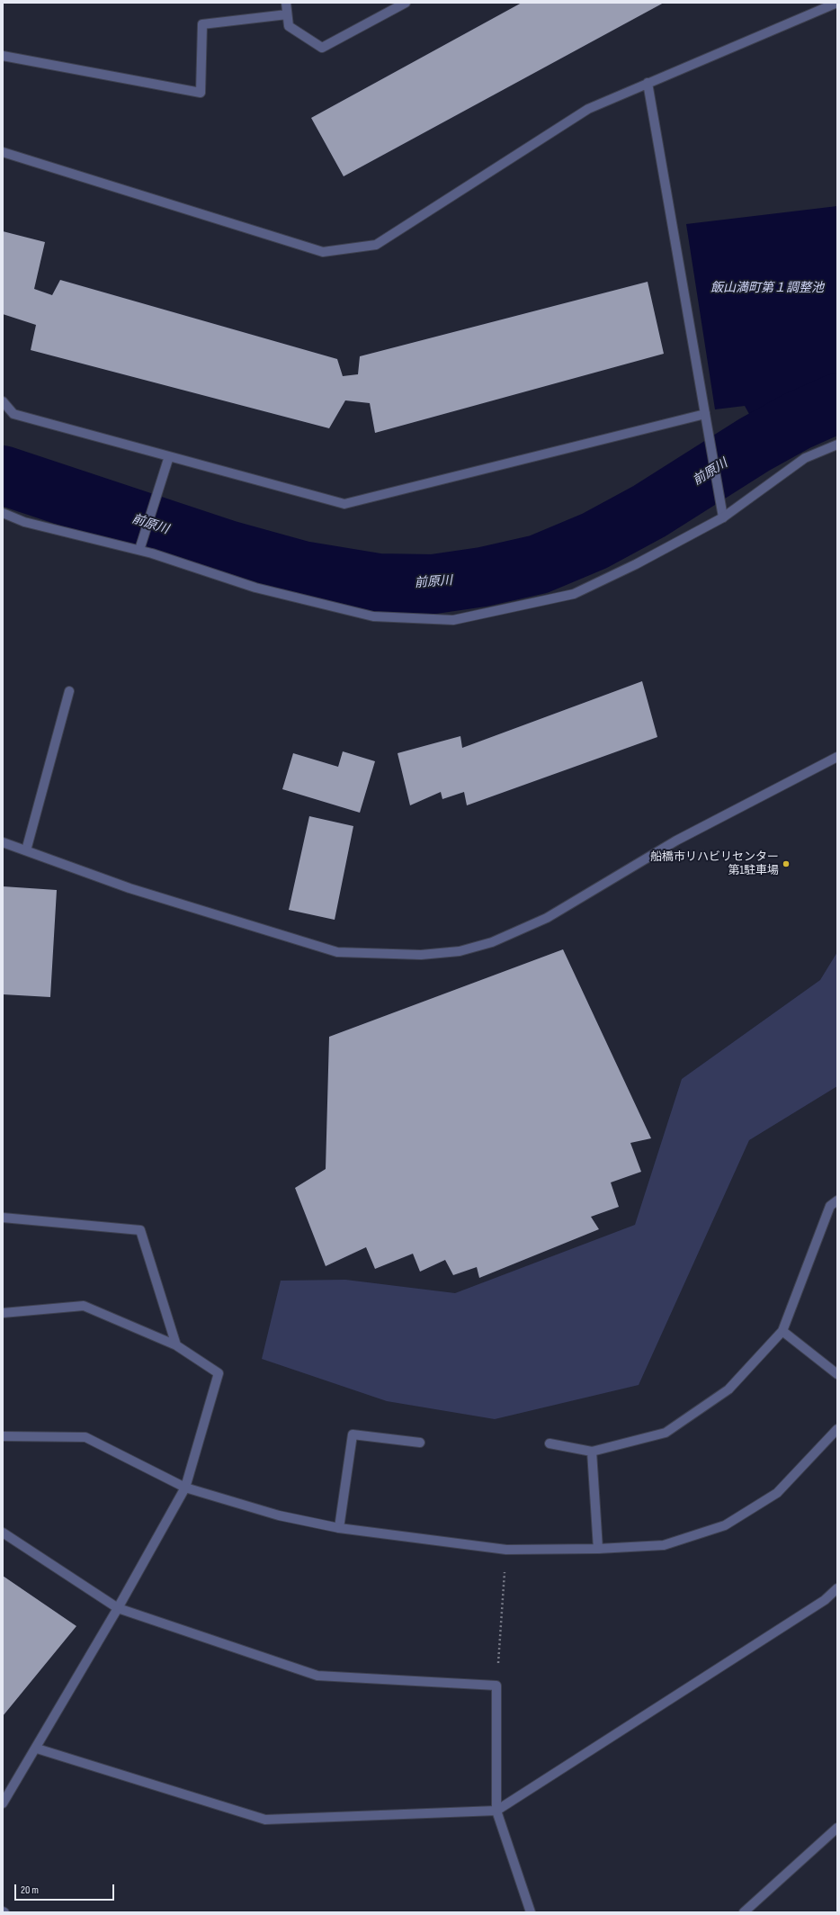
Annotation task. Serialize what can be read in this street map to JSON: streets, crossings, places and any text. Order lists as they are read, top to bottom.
{
  "water": ["飯山満町第１調整池", "前原川"],
  "places": ["船橋市リハビリセンター 第1駐車場"],
  "scale_bar": "20 m"
}
